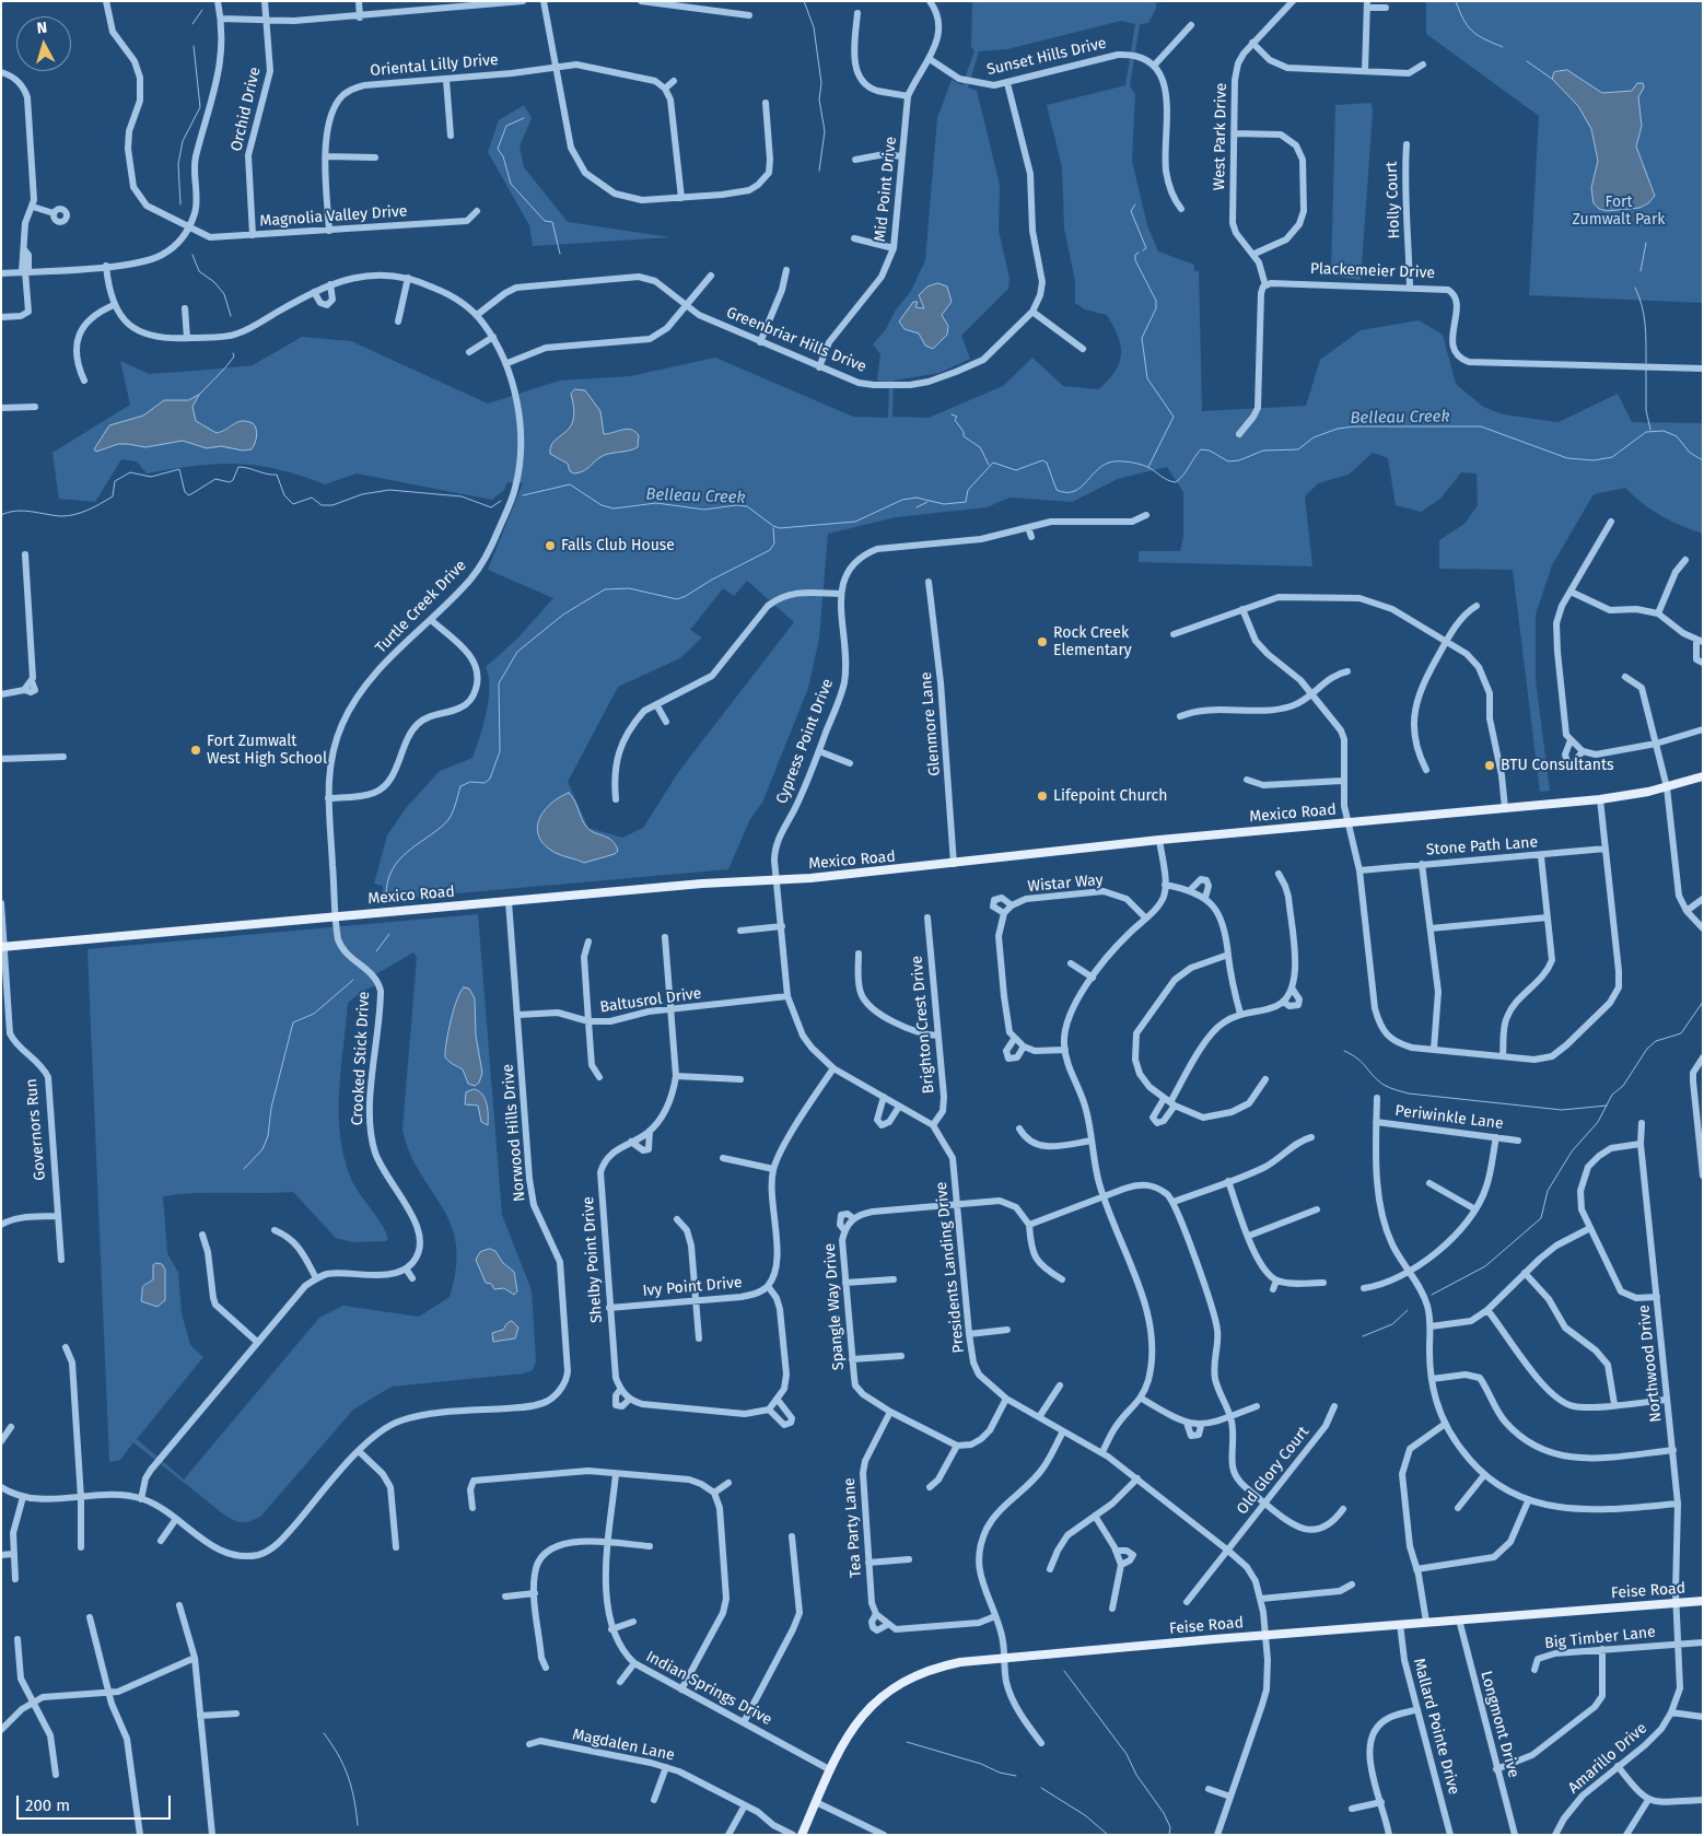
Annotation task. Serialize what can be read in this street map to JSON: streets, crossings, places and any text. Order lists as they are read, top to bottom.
{
  "streets": {
    "main road": ["Mexico Road", "Feise Road"],
    "street": [
      "Sunset Hills Drive",
      "Oriental Lilly Drive",
      "Orchid Drive",
      "West Park Drive",
      "Mid Point Drive",
      "Holly Court",
      "Magnolia Valley Drive",
      "Plackemeier Drive",
      "Greenbriar Hills Drive",
      "Turtle Creek Drive",
      "Glenmore Lane",
      "Cypress Point Drive",
      "Stone Path Lane",
      "Wistar Way",
      "Baltusrol Drive",
      "Brighton Crest Drive",
      "Crooked Stick Drive",
      "Periwinkle Lane",
      "Governors Run",
      "Norwood Hills Drive",
      "Shelby Point Drive",
      "Presidents Landing Drive",
      "Ivy Point Drive",
      "Spangle Way Drive",
      "Northwood Drive",
      "Old Glory Court",
      "Tea Party Lane",
      "Big Timber Lane",
      "Indian Springs Drive",
      "Longmont Drive",
      "Mallard Pointe Drive",
      "Magdalen Lane",
      "Amarillo Drive"
    ]
  },
  "crossings": [
    ["Sunset Hills Drive", "Mid Point Drive"],
    ["Sunset Hills Drive", "Greenbriar Hills Drive"],
    ["Oriental Lilly Drive", "Magnolia Valley Drive"],
    ["Orchid Drive", "Magnolia Valley Drive"],
    ["West Park Drive", "Plackemeier Drive"],
    ["Mid Point Drive", "Greenbriar Hills Drive"],
    ["Holly Court", "Plackemeier Drive"],
    ["Greenbriar Hills Drive", "Turtle Creek Drive"],
    ["Turtle Creek Drive", "Mexico Road"],
    ["Turtle Creek Drive", "Crooked Stick Drive"],
    ["Glenmore Lane", "Mexico Road"],
    ["Cypress Point Drive", "Mexico Road"],
    ["Mexico Road", "Crooked Stick Drive"],
    ["Mexico Road", "Governors Run"],
    ["Mexico Road", "Norwood Hills Drive"],
    ["Baltusrol Drive", "Norwood Hills Drive"],
    ["Baltusrol Drive", "Shelby Point Drive"],
    ["Brighton Crest Drive", "Presidents Landing Drive"],
    ["Shelby Point Drive", "Ivy Point Drive"],
    ["Presidents Landing Drive", "Spangle Way Drive"],
    ["Presidents Landing Drive", "Old Glory Court"],
    ["Presidents Landing Drive", "Feise Road"],
    ["Spangle Way Drive", "Tea Party Lane"],
    ["Northwood Drive", "Feise Road"],
    ["Northwood Drive", "Amarillo Drive"],
    ["Feise Road", "Indian Springs Drive"],
    ["Feise Road", "Longmont Drive"],
    ["Feise Road", "Mallard Pointe Drive"],
    ["Feise Road", "Amarillo Drive"],
    ["Big Timber Lane", "Amarillo Drive"]
  ],
  "water": ["Belleau Creek"],
  "parks": ["Fort Zumwalt Park"],
  "places": [
    "Falls Club House",
    "Rock Creek Elementary",
    "Fort Zumwalt West High School",
    "BTU Consultants",
    "Lifepoint Church"
  ],
  "scale_bar": "200 m",
  "north": "top"
}
